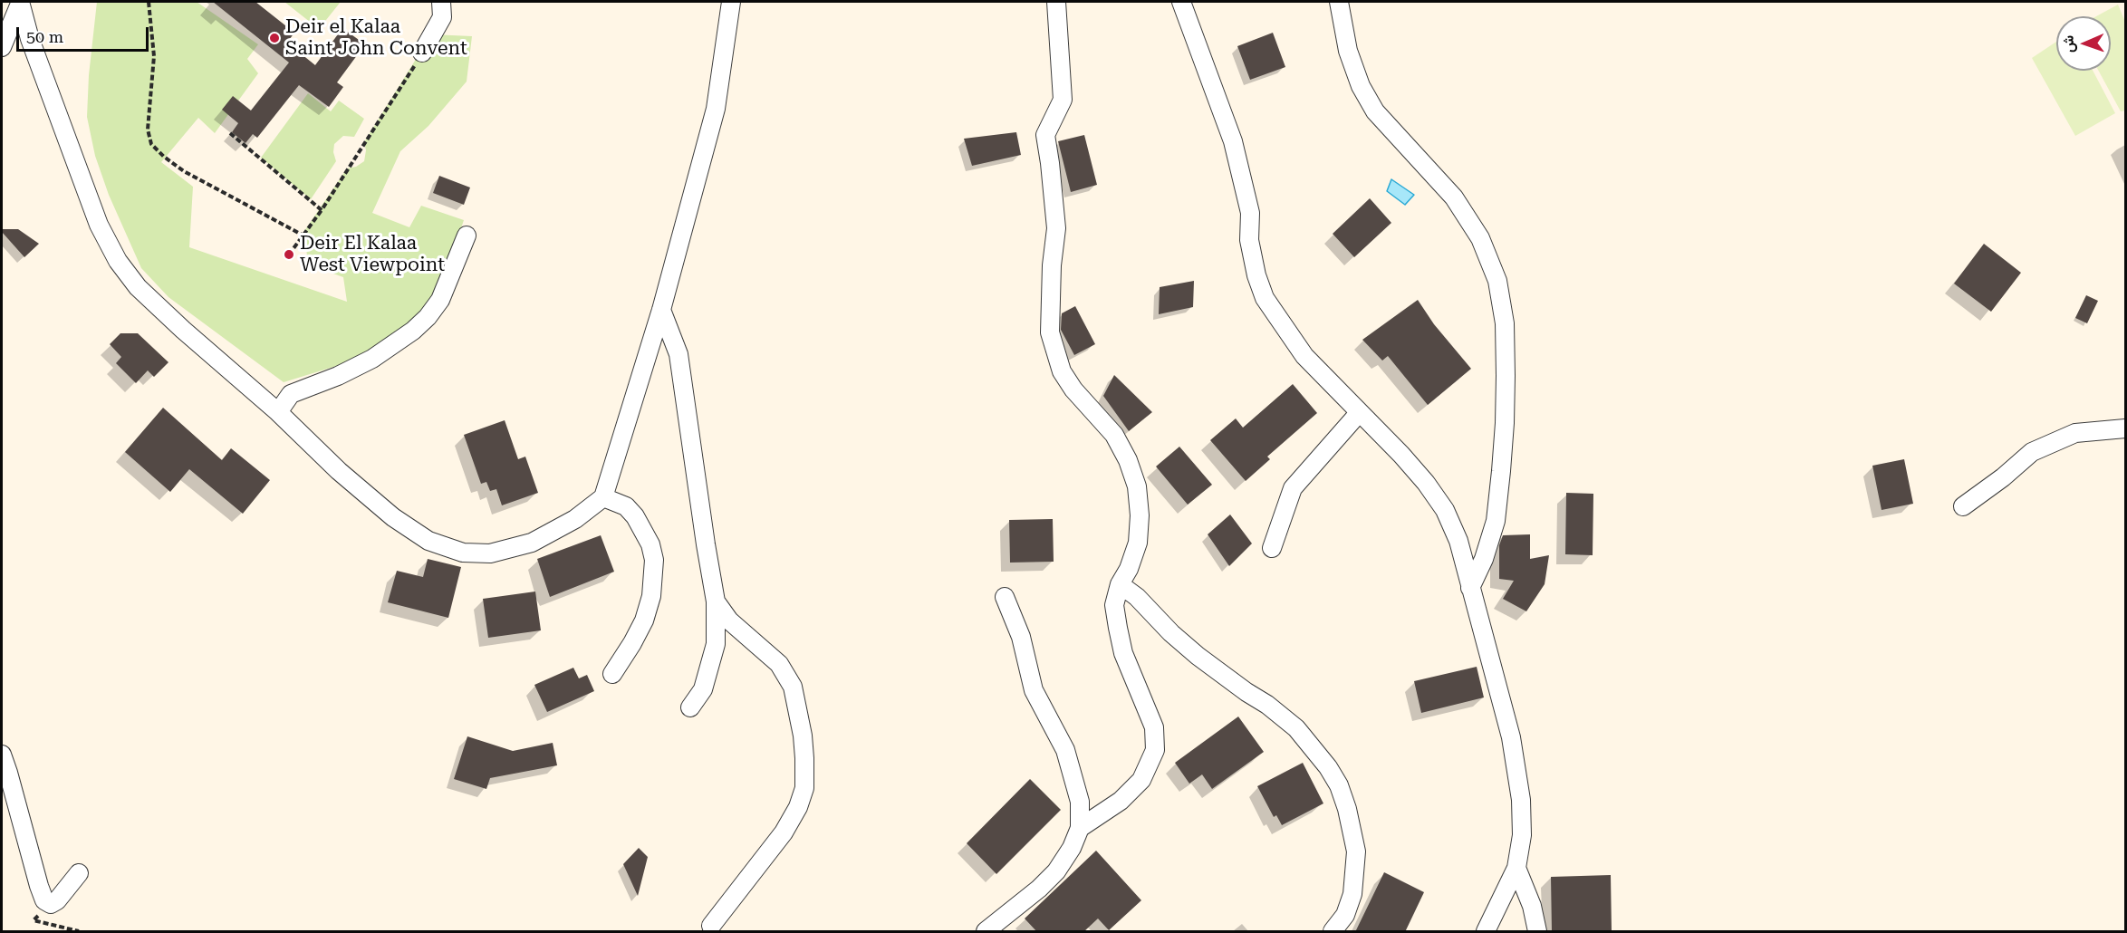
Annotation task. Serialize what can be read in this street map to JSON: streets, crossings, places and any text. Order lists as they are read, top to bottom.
{
  "places": ["Deir el Kalaa Saint John Convent", "Deir El Kalaa West Viewpoint"],
  "scale_bar": "50 m",
  "north": "left"
}
